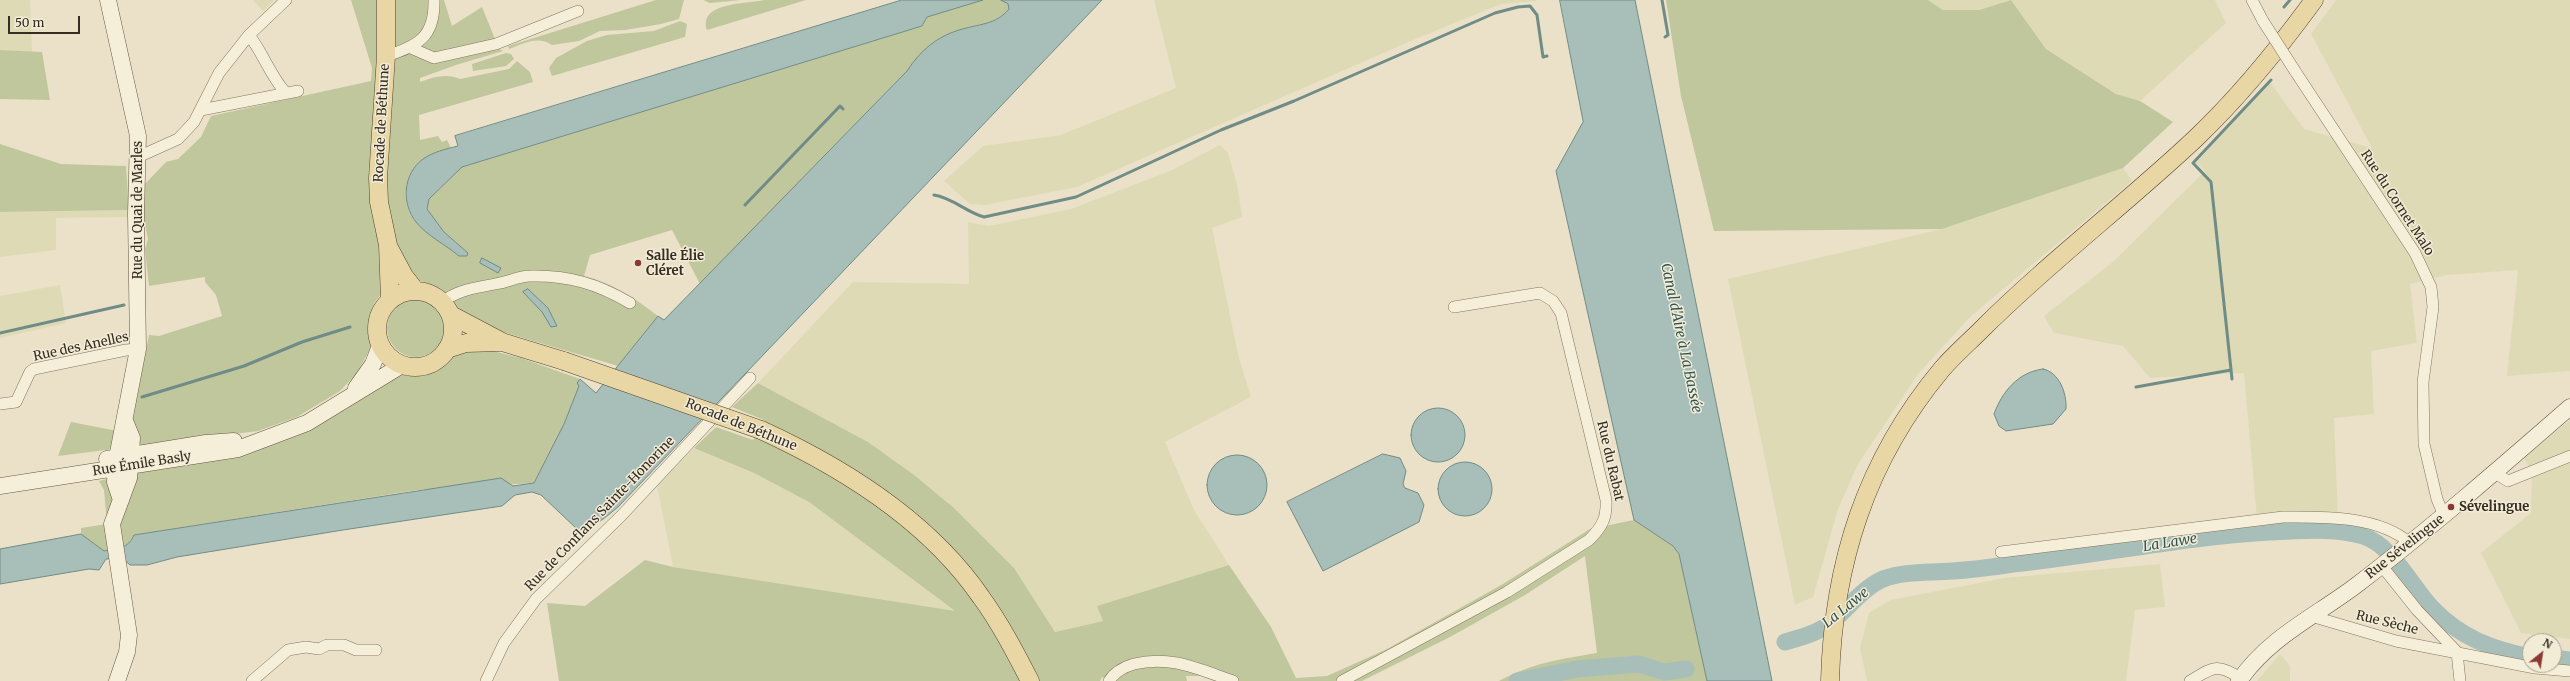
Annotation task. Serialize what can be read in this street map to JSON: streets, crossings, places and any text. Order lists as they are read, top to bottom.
{
  "streets": {
    "main road": [
      "Rocade de Béthune",
      "Rue du Quai de Marles",
      "Rue Émile Basly",
      "Rue Sévelingue"
    ],
    "street": [
      "Rue du Cornet Malo",
      "Rue des Anelles",
      "Rue du Rabat",
      "Rue de Conflans Sainte-Honorine",
      "Rue Sèche"
    ]
  },
  "crossings": [
    ["Rocade de Béthune", "Rue Émile Basly"],
    ["Rue du Cornet Malo", "Rue Sévelingue"],
    ["Rue du Quai de Marles", "Rue des Anelles"],
    ["Rue du Quai de Marles", "Rue Émile Basly"],
    ["Rue Sévelingue", "Rue Sèche"]
  ],
  "water": ["Canal d'Aire à La Bassée", "La Lawe"],
  "places": ["Salle Élie Cléret", "Sévelingue"],
  "scale_bar": "50 m",
  "north": "top right"
}
